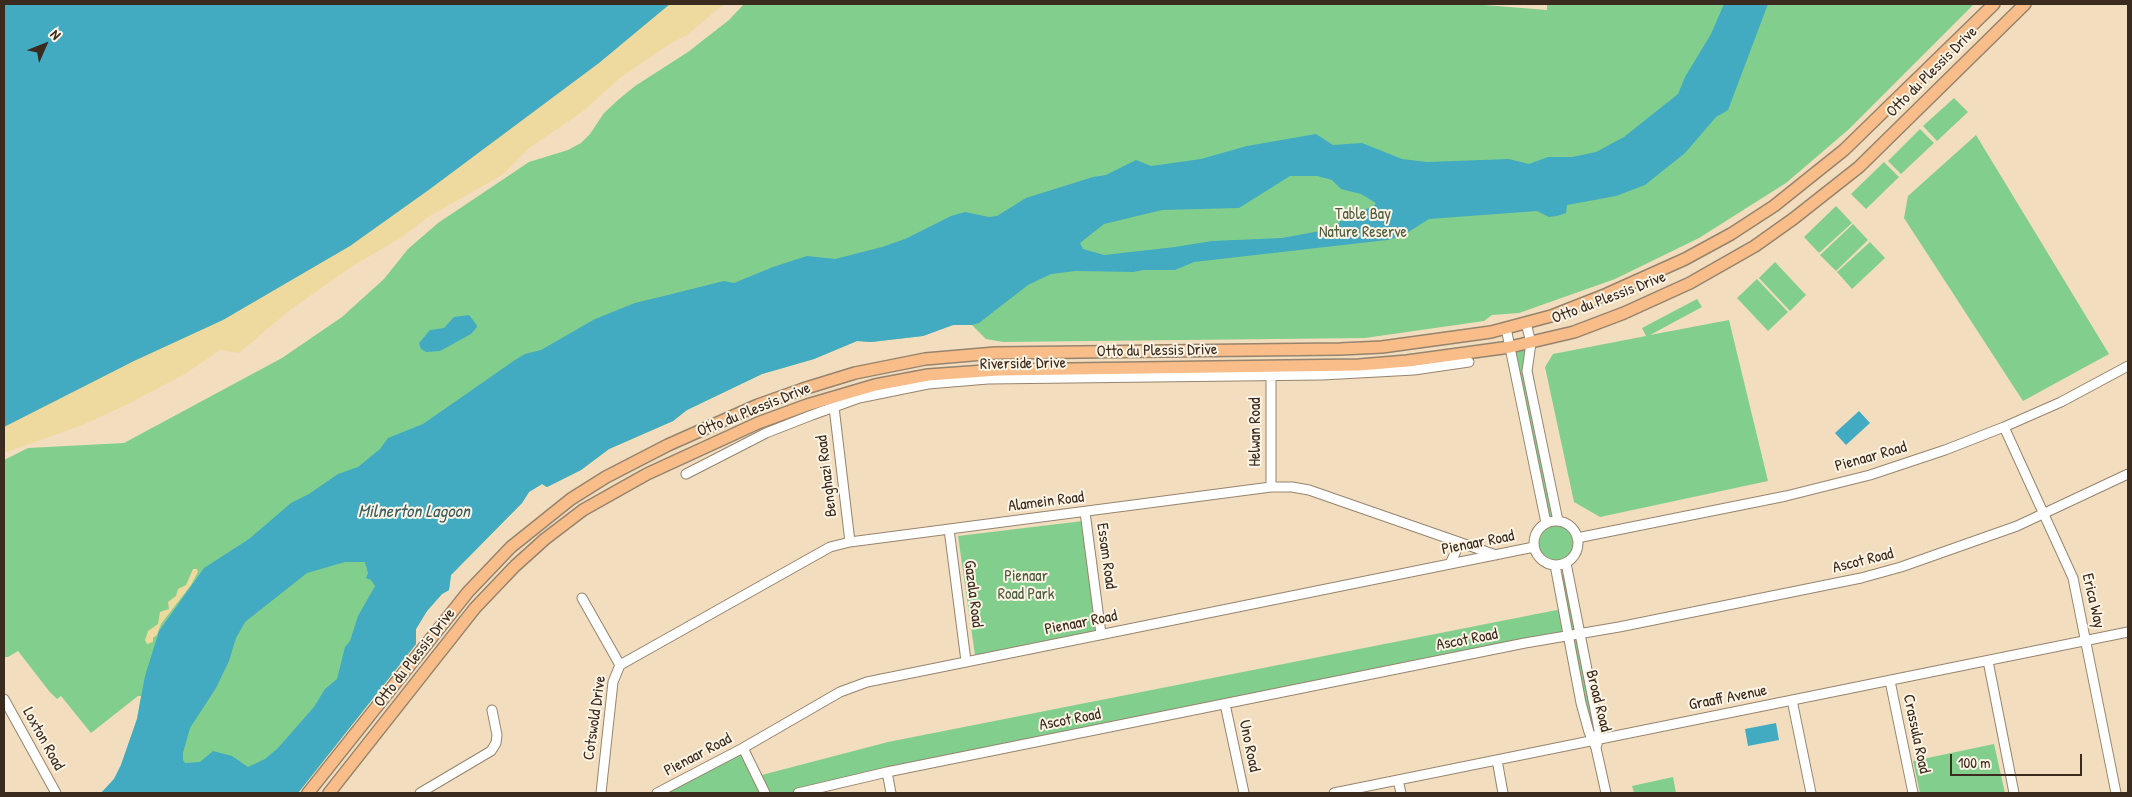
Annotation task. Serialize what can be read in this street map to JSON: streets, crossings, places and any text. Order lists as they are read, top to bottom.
{
  "streets": {
    "main road": ["Otto du Plessis Drive"],
    "street": [
      "Riverside Drive",
      "Helwan Road",
      "Pienaar Road",
      "Benghazi Road",
      "Alamein Road",
      "Essam Road",
      "Ascot Road",
      "Gazala Road",
      "Erica Way",
      "Graaff Avenue",
      "Broad Road",
      "Cotswold Drive",
      "Crassula Road",
      "Loxton Road",
      "Uno Road"
    ]
  },
  "crossings": [
    ["Riverside Drive", "Helwan Road"],
    ["Riverside Drive", "Benghazi Road"],
    ["Helwan Road", "Alamein Road"],
    ["Pienaar Road", "Alamein Road"],
    ["Pienaar Road", "Essam Road"],
    ["Pienaar Road", "Gazala Road"],
    ["Pienaar Road", "Erica Way"],
    ["Pienaar Road", "Broad Road"],
    ["Benghazi Road", "Alamein Road"],
    ["Alamein Road", "Essam Road"],
    ["Alamein Road", "Gazala Road"],
    ["Alamein Road", "Cotswold Drive"],
    ["Ascot Road", "Erica Way"],
    ["Ascot Road", "Broad Road"],
    ["Ascot Road", "Uno Road"],
    ["Erica Way", "Graaff Avenue"],
    ["Graaff Avenue", "Broad Road"],
    ["Graaff Avenue", "Crassula Road"]
  ],
  "water": ["Milnerton Lagoon"],
  "parks": ["Table Bay Nature Reserve", "Pienaar Road Park"],
  "scale_bar": "100 m",
  "north": "top right"
}
